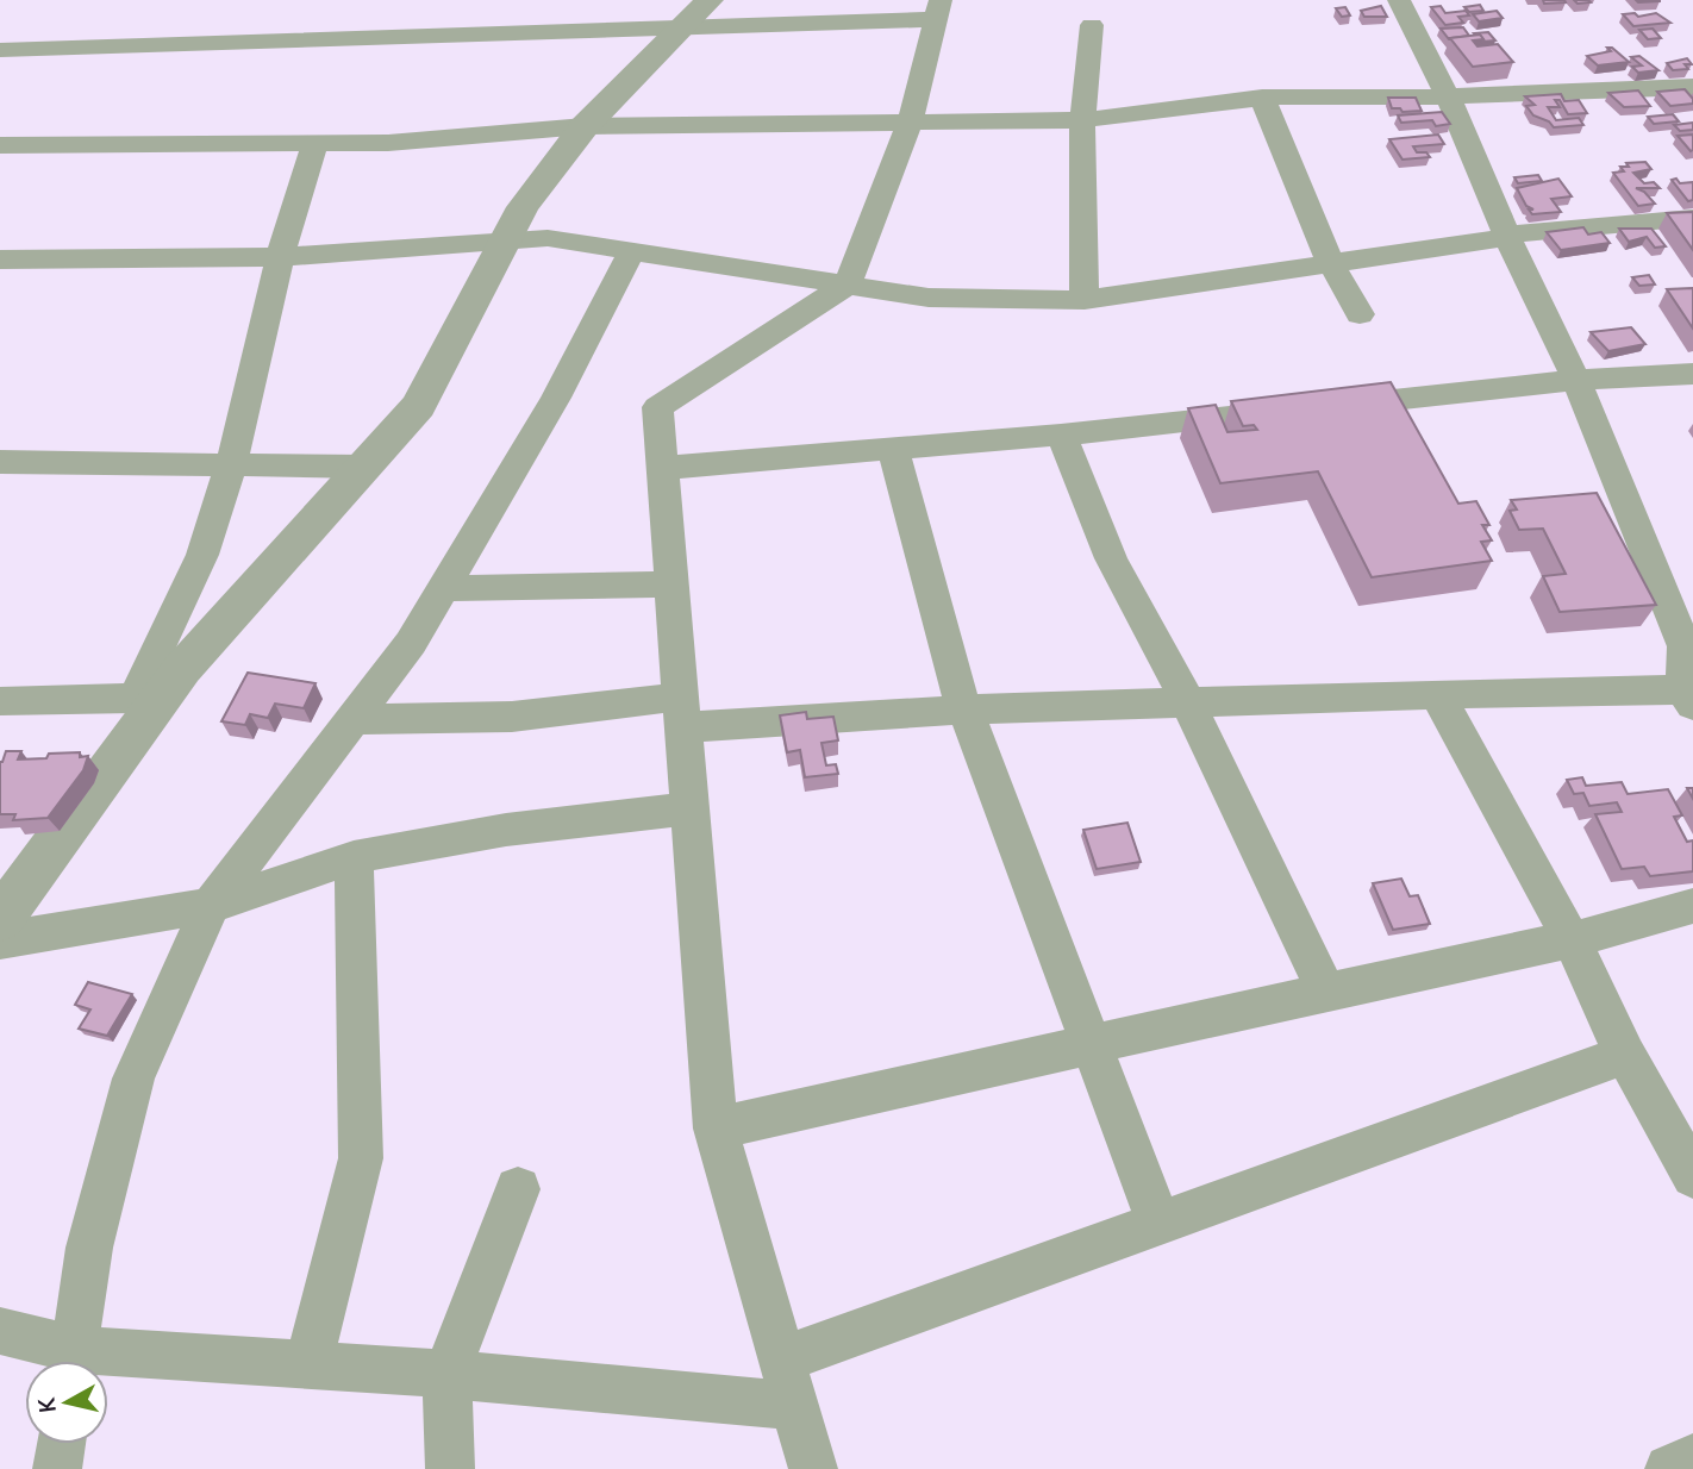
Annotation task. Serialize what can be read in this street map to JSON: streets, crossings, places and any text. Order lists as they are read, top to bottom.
{
  "north": "left"
}
